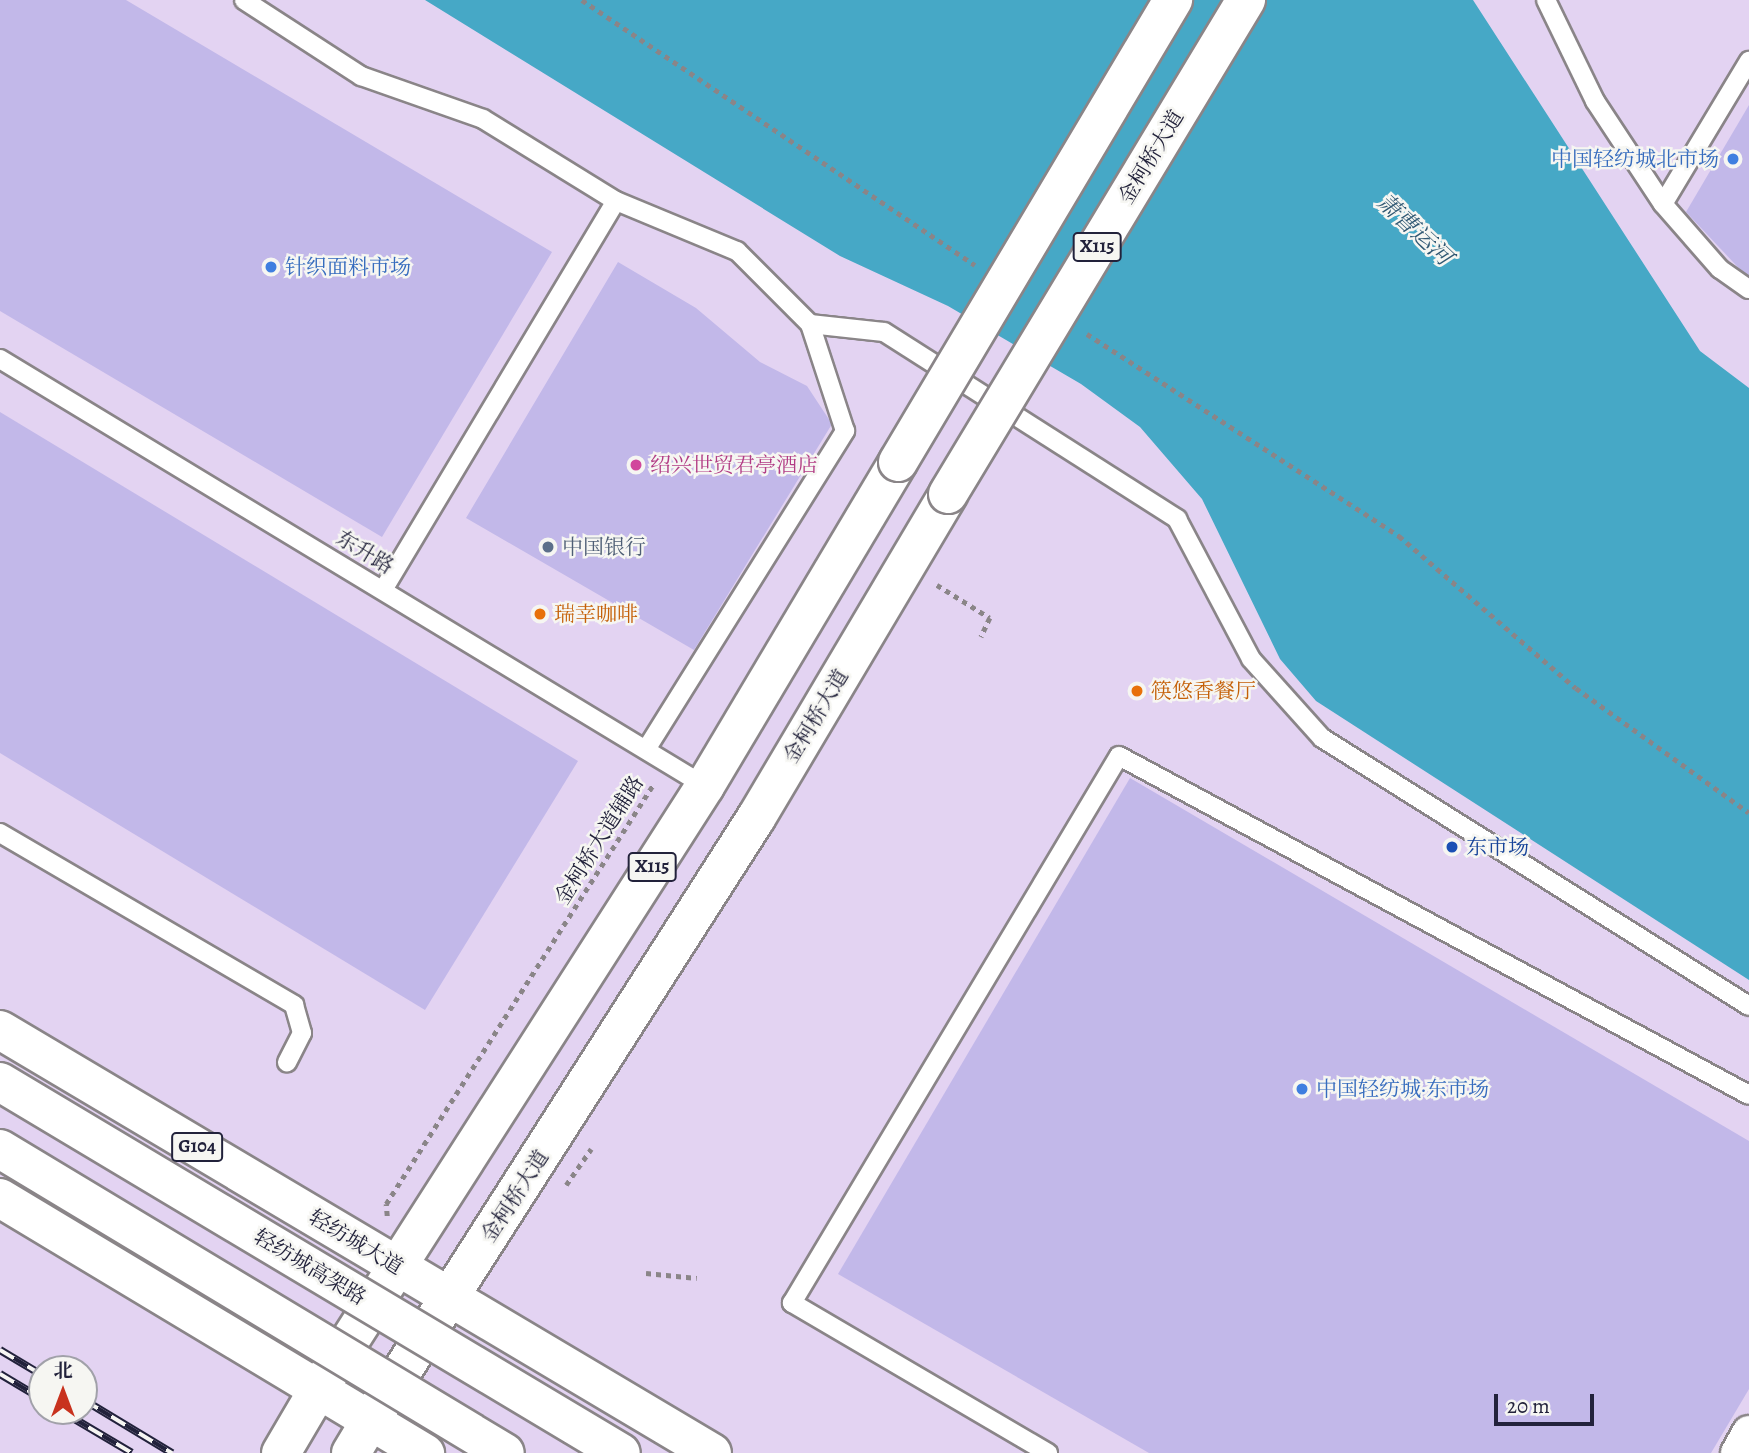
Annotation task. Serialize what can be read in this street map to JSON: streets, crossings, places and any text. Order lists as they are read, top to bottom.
{
  "streets": {
    "main road": [
      "金柯桥大道",
      "X115",
      "G104",
      "轻纺城大道",
      "轻纺城高架路"
    ],
    "lane": ["东升路"],
    "path": ["金柯桥大道辅路"]
  },
  "crossings": [
    ["金柯桥大道", "轻纺城大道"],
    ["X115", "东升路"],
    ["X115", "金柯桥大道辅路"],
    ["X115", "轻纺城大道"],
    ["东升路", "金柯桥大道辅路"],
    ["金柯桥大道辅路", "轻纺城大道"]
  ],
  "water": ["萧曹运河"],
  "places": [
    "中国轻纺城北市场",
    "针织面料市场",
    "绍兴世贸君亭酒店",
    "中国银行",
    "瑞幸咖啡",
    "筷悠香餐厅",
    "东市场",
    "中国轻纺城·东市场"
  ],
  "scale_bar": "20 m",
  "north": "top"
}
